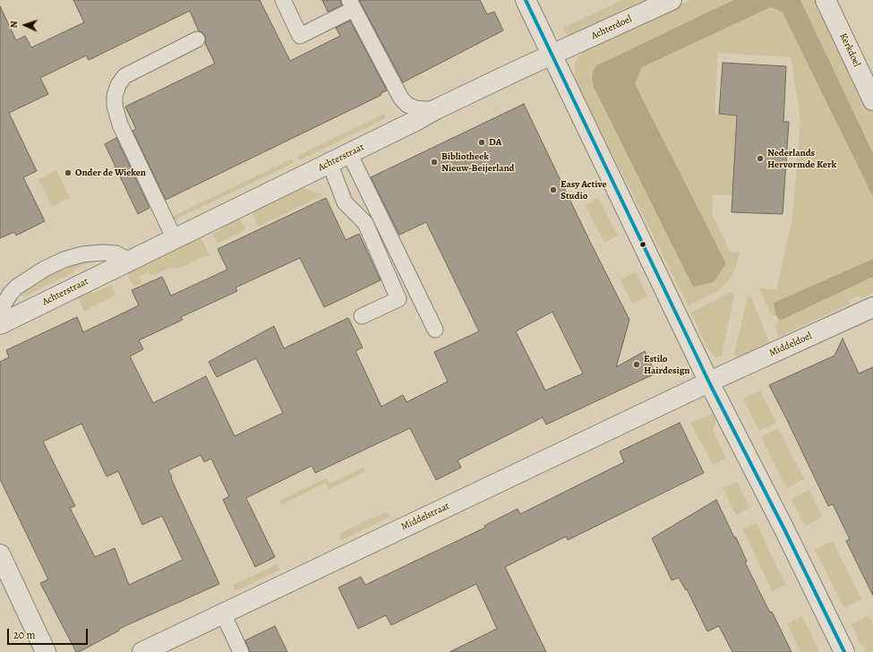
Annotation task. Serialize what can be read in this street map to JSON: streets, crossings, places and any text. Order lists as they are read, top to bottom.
{
  "streets": {
    "street": [
      "Achterdoel",
      "Kerkdoel",
      "Achterstraat",
      "Middeldoel",
      "Middelstraat"
    ]
  },
  "crossings": [
    ["Achterdoel", "Achterstraat"],
    ["Middeldoel", "Middelstraat"]
  ],
  "places": [
    "DA",
    "Nederlands Hervormde Kerk",
    "Bibliotheek Nieuw-Beijerland",
    "Onder de Wieken",
    "Easy Active Studio",
    "Estilo Hairdesign"
  ],
  "scale_bar": "20 m",
  "north": "left"
}
